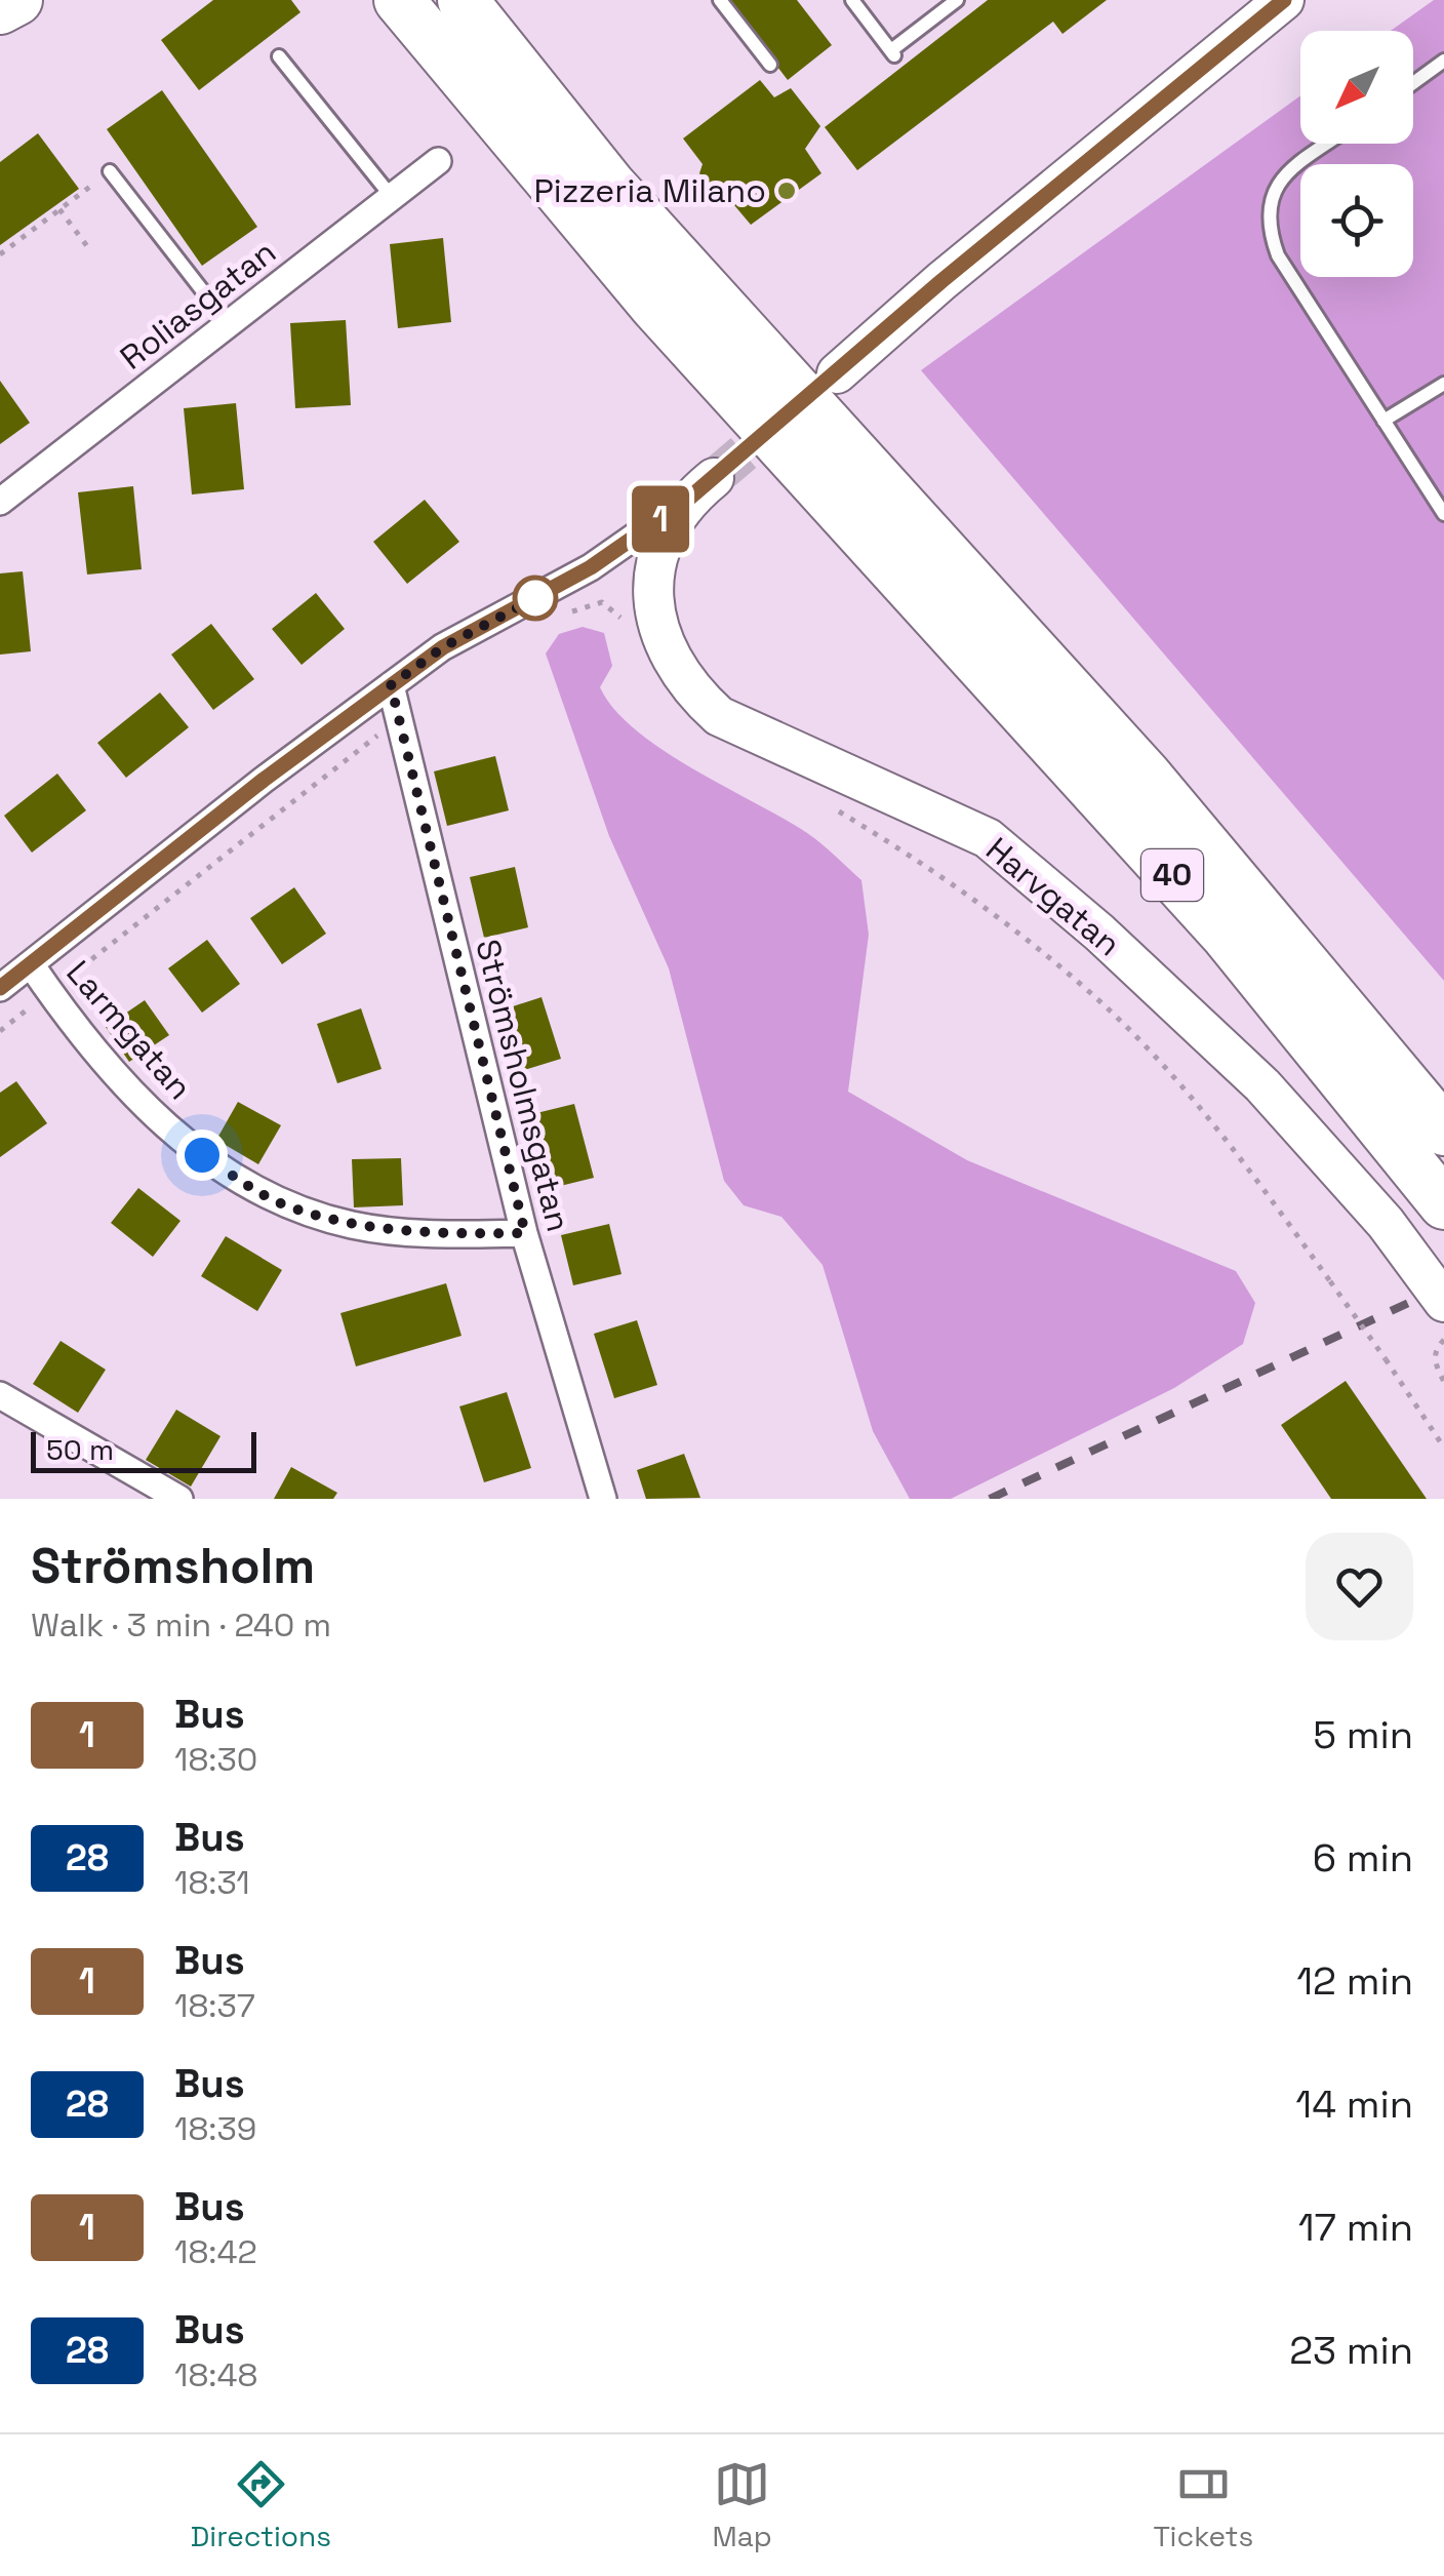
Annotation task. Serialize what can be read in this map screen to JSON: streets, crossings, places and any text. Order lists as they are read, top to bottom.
{
  "streets": {
    "highway": ["40"],
    "street": [
      "Roliasgatan",
      "Harvgatan",
      "Larmgatan",
      "Strömsholmsgatan"
    ]
  },
  "crossings": [
    ["Larmgatan", "Strömsholmsgatan"]
  ],
  "places": ["Pizzeria Milano"],
  "lines": ["bus line 1"],
  "scale_bar": "50 m",
  "north": "bottom left",
  "page": {
    "on_map": "1",
    "scale": "50 m",
    "heading": ["Strömsholm", "Walk · 3 min · 240 m"],
    "list": [
      {
        "mark": "1",
        "name": "Bus",
        "note": "18:30",
        "value": "5 min"
      },
      {
        "mark": "28",
        "name": "Bus",
        "note": "18:31",
        "value": "6 min"
      },
      {
        "mark": "1",
        "name": "Bus",
        "note": "18:37",
        "value": "12 min"
      },
      {
        "mark": "28",
        "name": "Bus",
        "note": "18:39",
        "value": "14 min"
      },
      {
        "mark": "1",
        "name": "Bus",
        "note": "18:42",
        "value": "17 min"
      },
      {
        "mark": "28",
        "name": "Bus",
        "note": "18:48",
        "value": "23 min"
      }
    ],
    "tabs": ["Directions", "Map", "Tickets"]
  }
}
